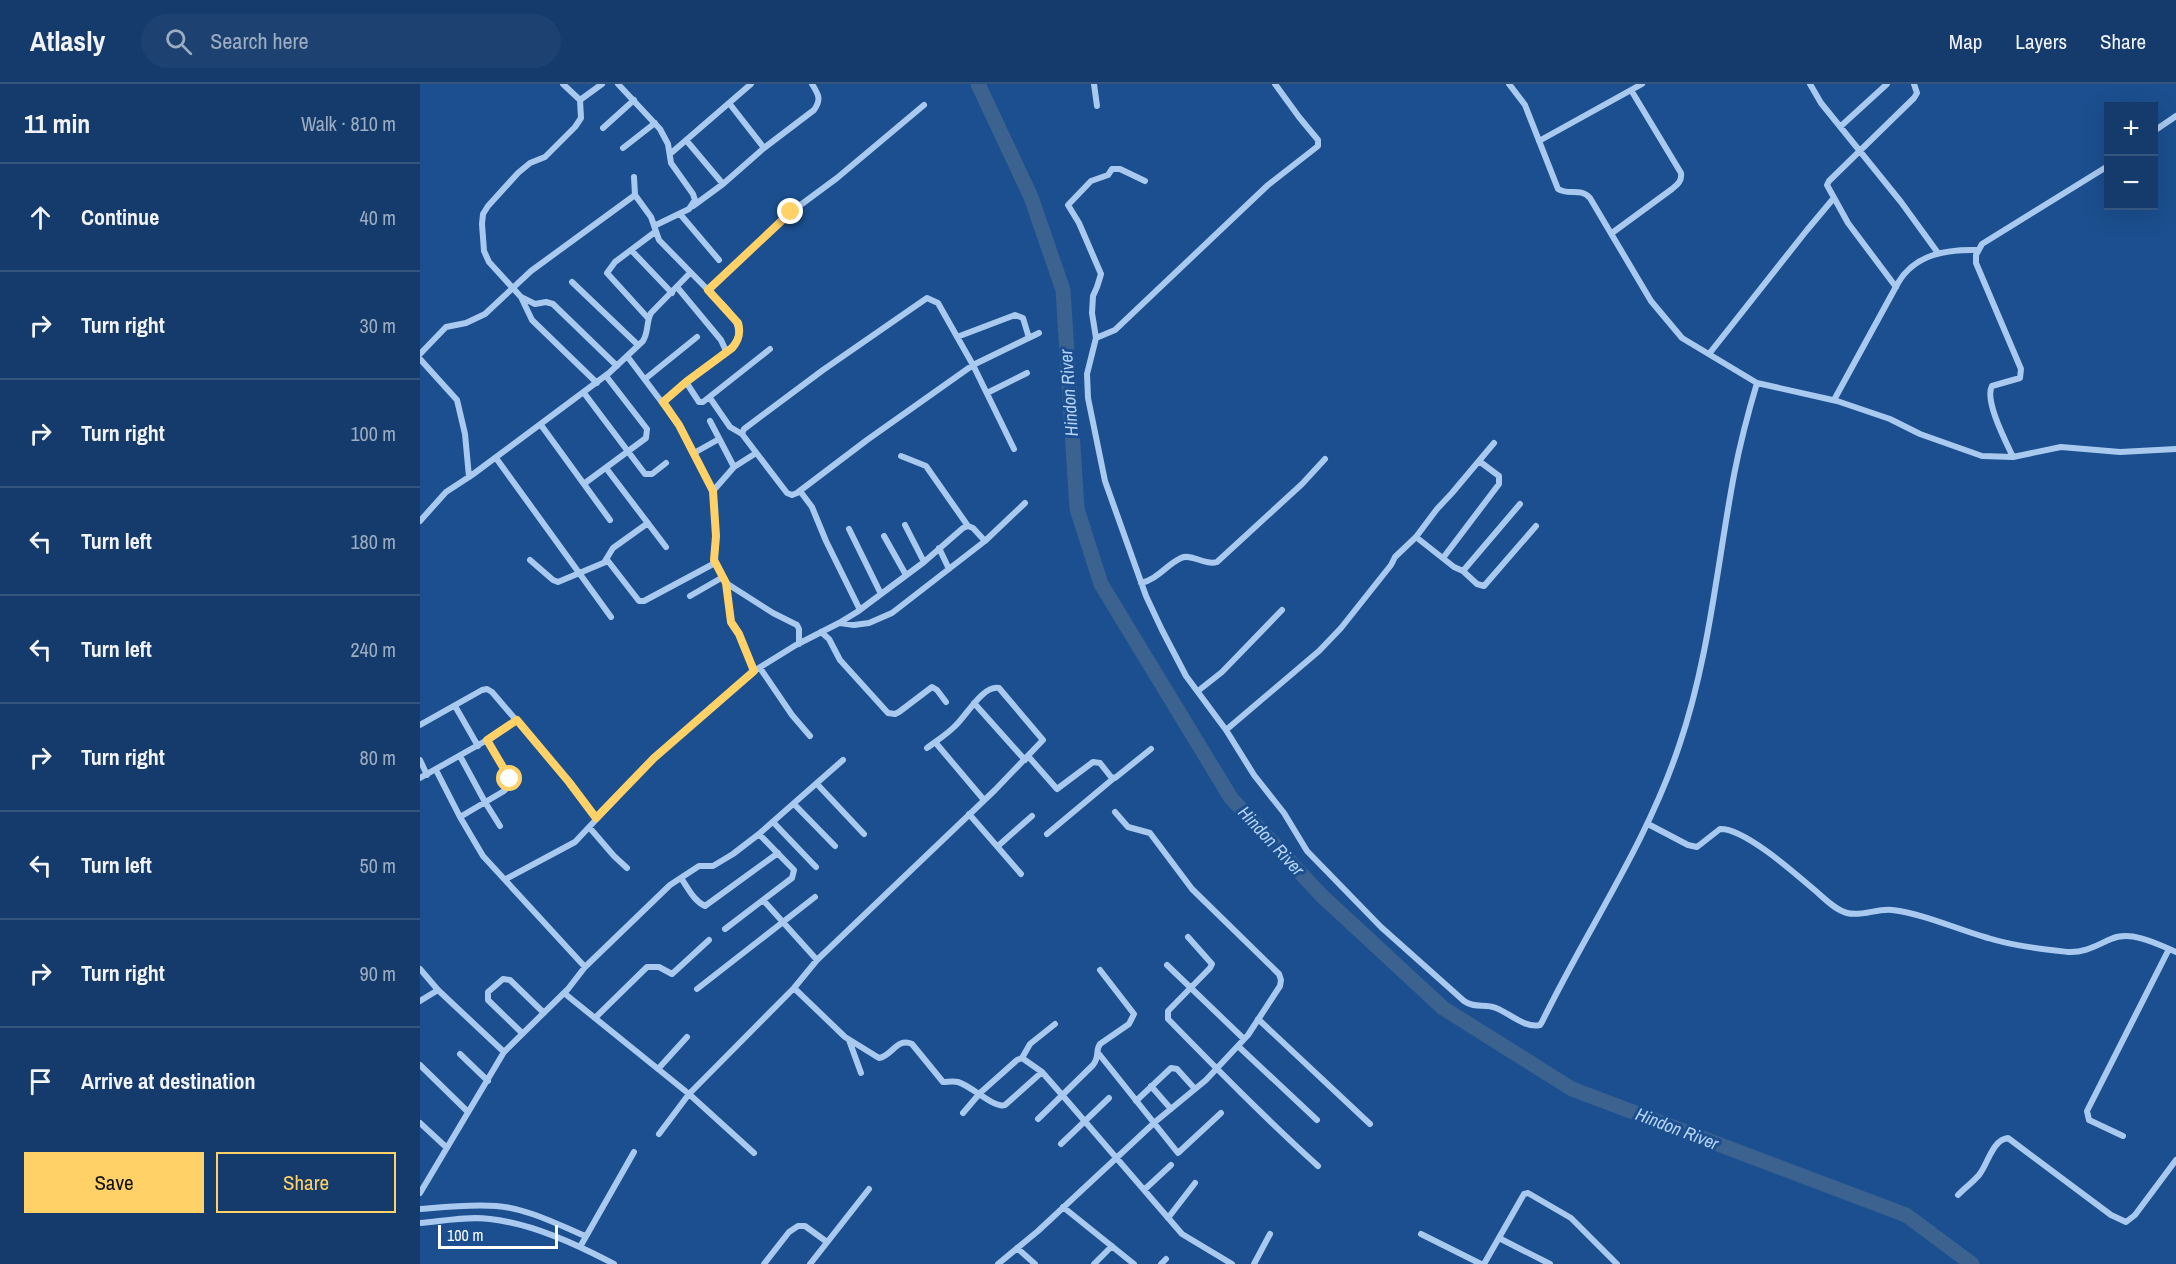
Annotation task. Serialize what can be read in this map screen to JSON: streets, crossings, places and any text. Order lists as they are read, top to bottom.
{
  "water": ["Hindon River"],
  "scale_bar": "100 m",
  "page": {
    "header": "Atlasly",
    "search": "Search here",
    "nav": ["Map", "Layers", "Share"],
    "heading": ["11 min", "Walk · 810 m"],
    "map_buttons": ["+", "−"],
    "list": [
      ["Continue", "40 m"],
      ["Turn right", "30 m"],
      ["Turn right", "100 m"],
      ["Turn left", "180 m"],
      ["Turn left", "240 m"],
      ["Turn right", "80 m"],
      ["Turn left", "50 m"],
      ["Turn right", "90 m"],
      "Arrive at destination"
    ],
    "buttons": ["Save", "Share"],
    "scale": "100 m"
  }
}
